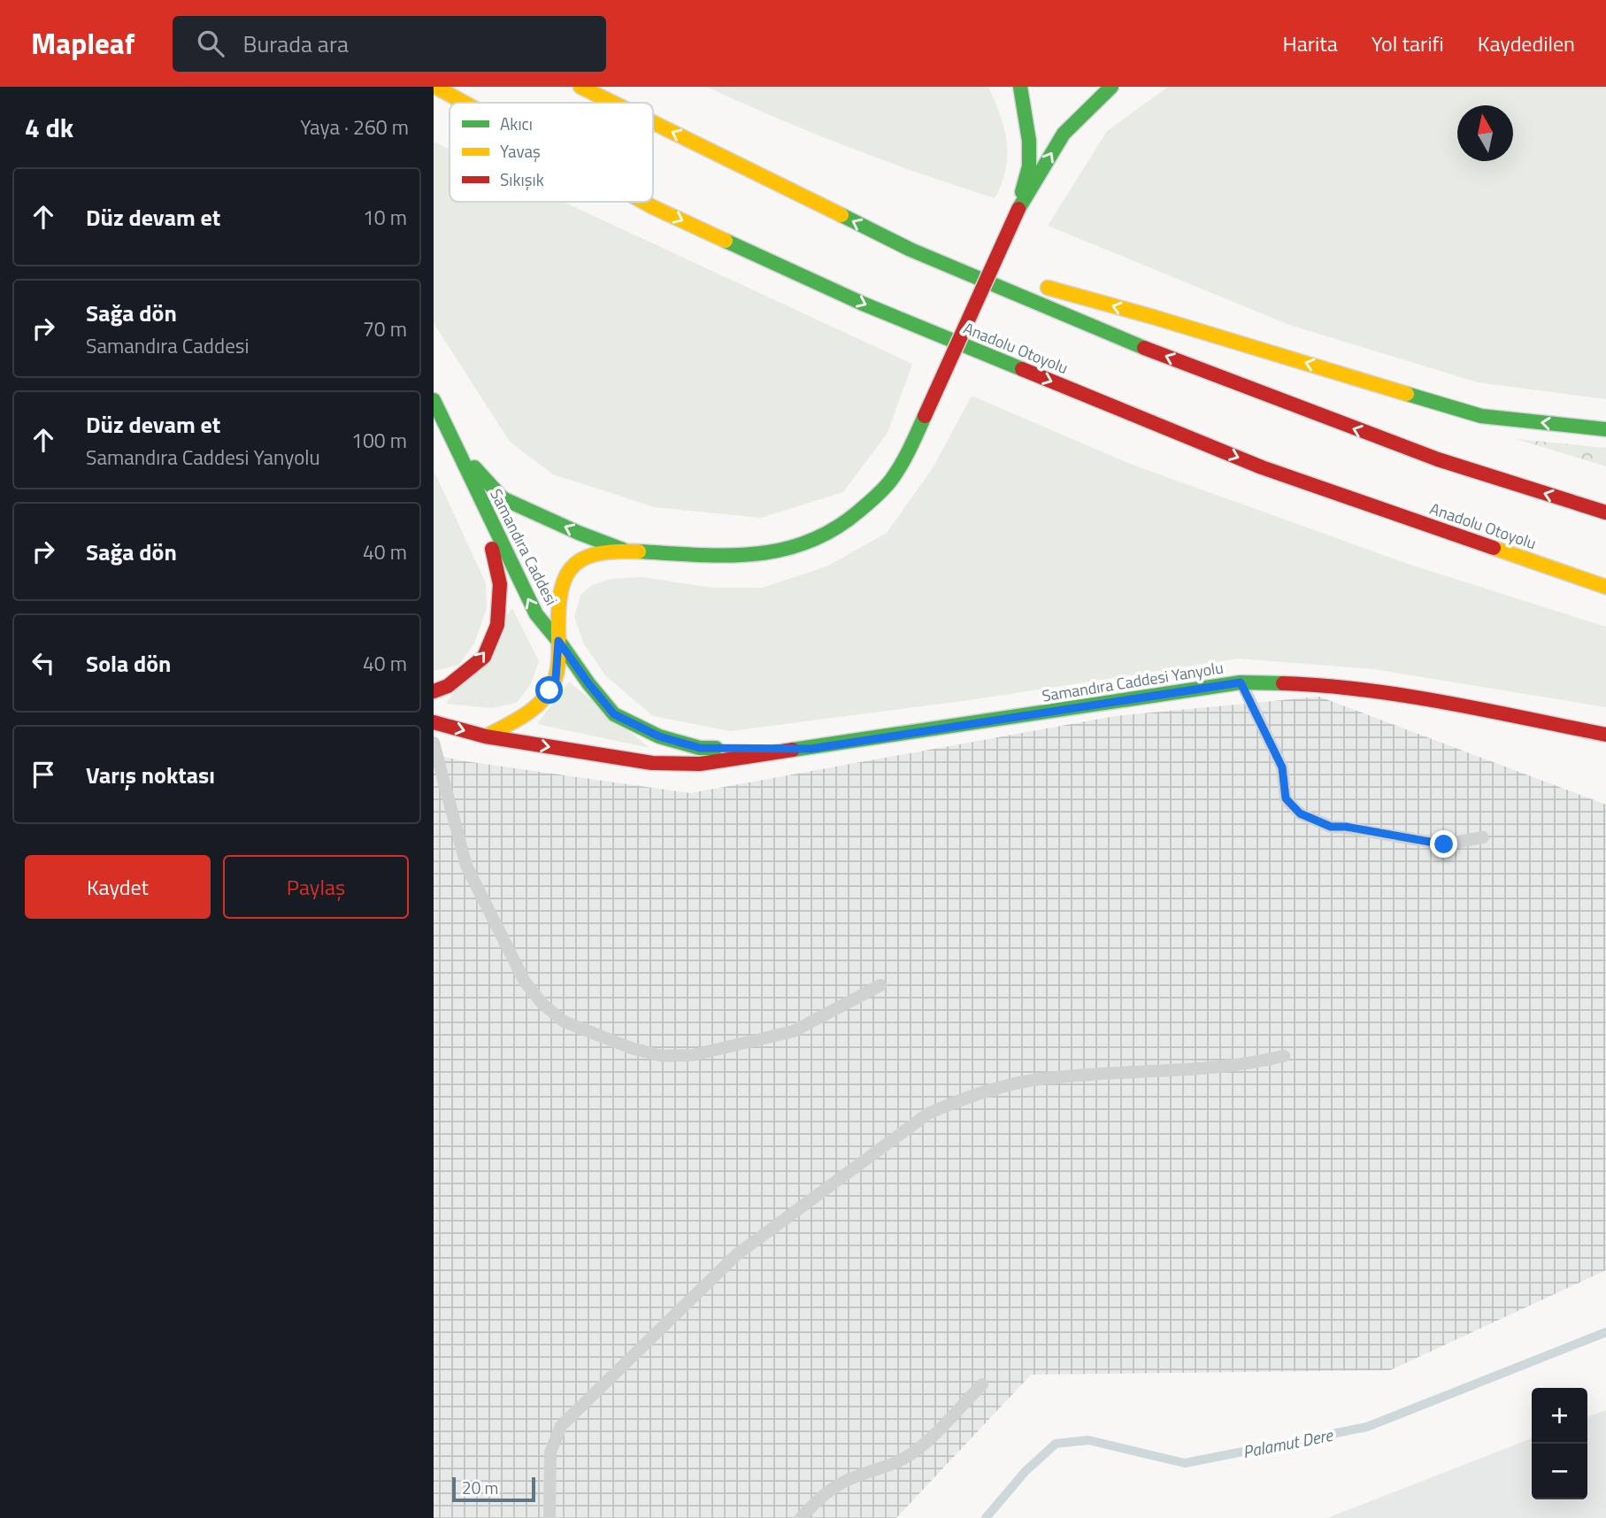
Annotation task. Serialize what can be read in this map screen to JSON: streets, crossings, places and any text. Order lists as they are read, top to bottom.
{
  "streets": {
    "main road": ["Anadolu Otoyolu", "Samandıra Caddesi", "Samandıra Caddesi Yanyolu"]
  },
  "crossings": [
    ["Samandıra Caddesi", "Samandıra Caddesi Yanyolu"]
  ],
  "water": ["Palamut Dere"],
  "legend": ["Akıcı", "Yavaş", "Sıkışık"],
  "scale_bar": "20 m",
  "north": "top",
  "page": {
    "header": "Mapleaf",
    "search": "Burada ara",
    "nav": ["Harita", "Yol tarifi", "Kaydedilen"],
    "heading": ["4 dk", "Yaya · 260 m"],
    "list": [
      ["Düz devam et", "10 m"],
      ["Sağa dön", "Samandıra Caddesi", "70 m"],
      ["Düz devam et", "Samandıra Caddesi Yanyolu", "100 m"],
      ["Sağa dön", "40 m"],
      ["Sola dön", "40 m"],
      "Varış noktası"
    ],
    "buttons": ["Kaydet", "Paylaş"],
    "map_buttons": ["+", "−"],
    "scale": "20 m"
  }
}
